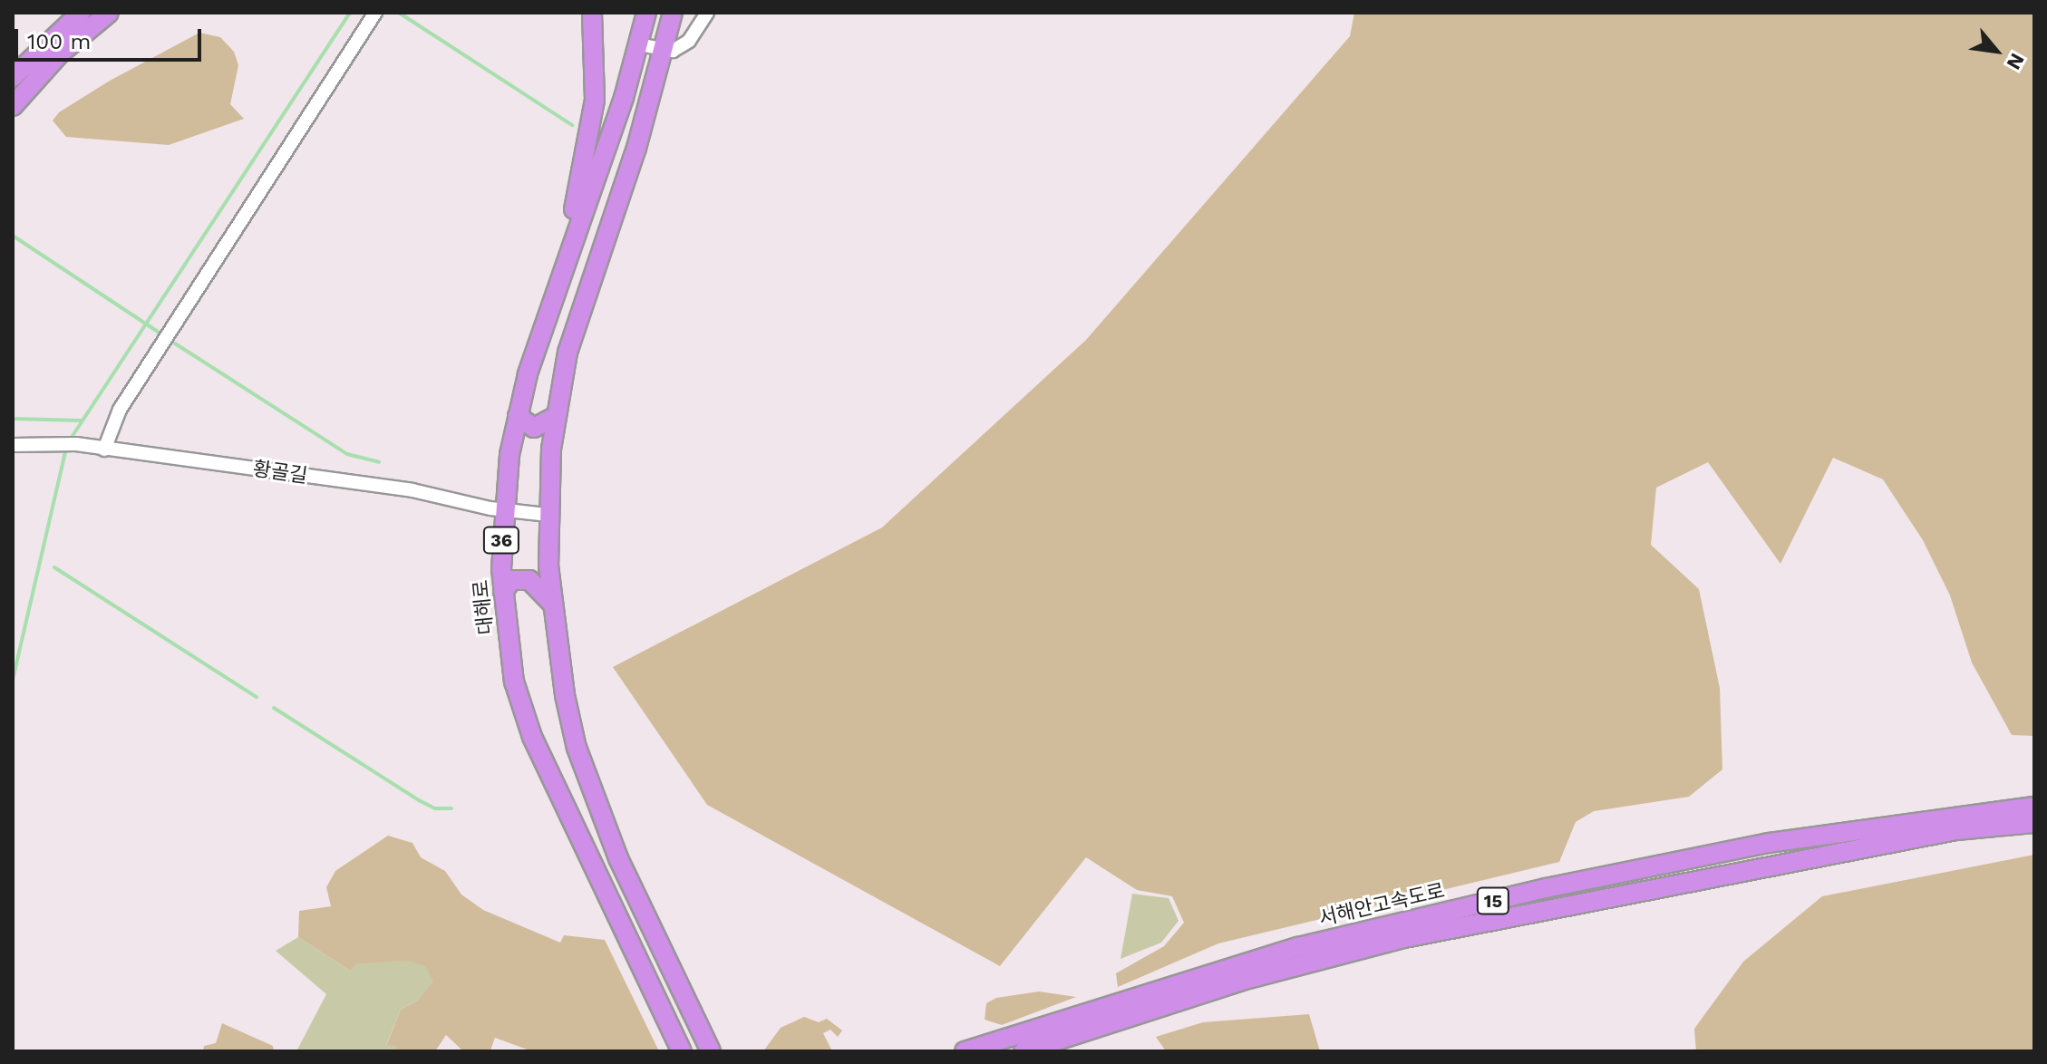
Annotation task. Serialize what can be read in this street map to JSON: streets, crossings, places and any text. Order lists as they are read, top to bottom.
{
  "streets": {
    "highway": [
      "36",
      "대해로",
      "15",
      "서해안고속도로"
    ],
    "street": ["황골길"]
  },
  "crossings": [
    ["황골길", "36"],
    ["황골길", "대해로"]
  ],
  "scale_bar": "100 m",
  "north": "bottom right"
}
